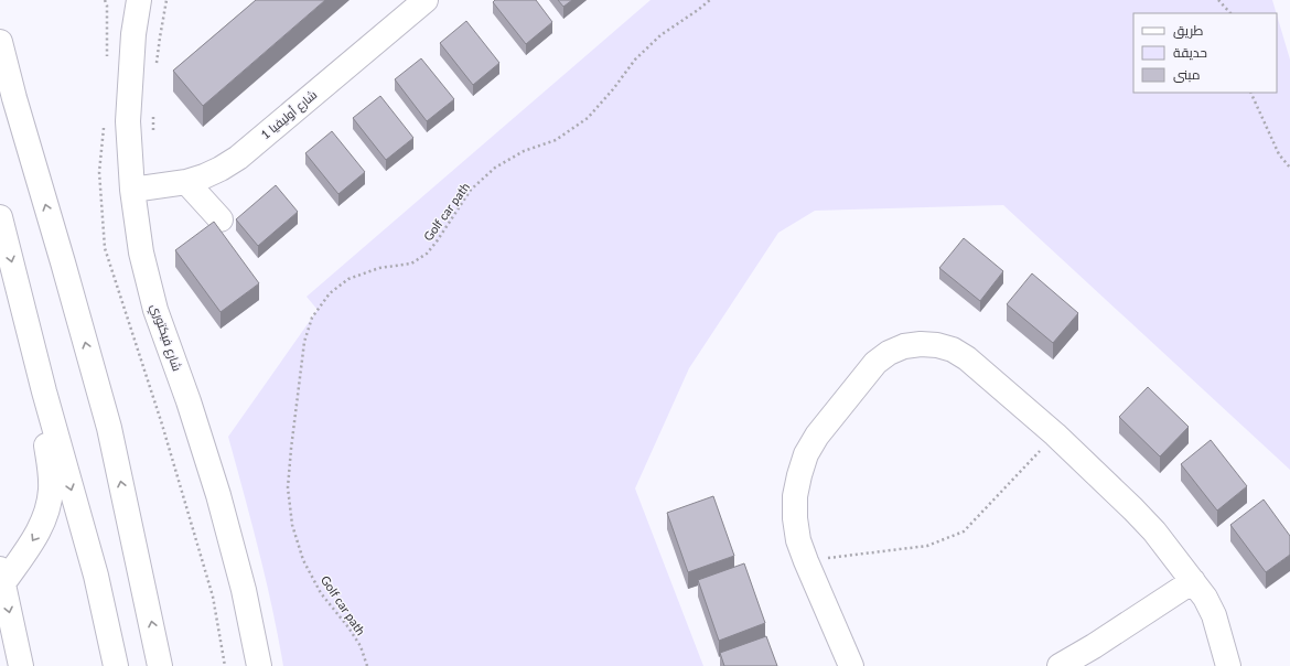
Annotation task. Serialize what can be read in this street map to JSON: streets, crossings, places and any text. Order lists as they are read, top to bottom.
{
  "streets": {
    "street": ["شارع أوليفيا 1", "شارع فيكتوري"],
    "path": ["Golf car path"]
  },
  "crossings": [
    ["شارع أوليفيا 1", "شارع فيكتوري"]
  ],
  "legend": ["طريق", "حديقة", "مبنى"]
}
